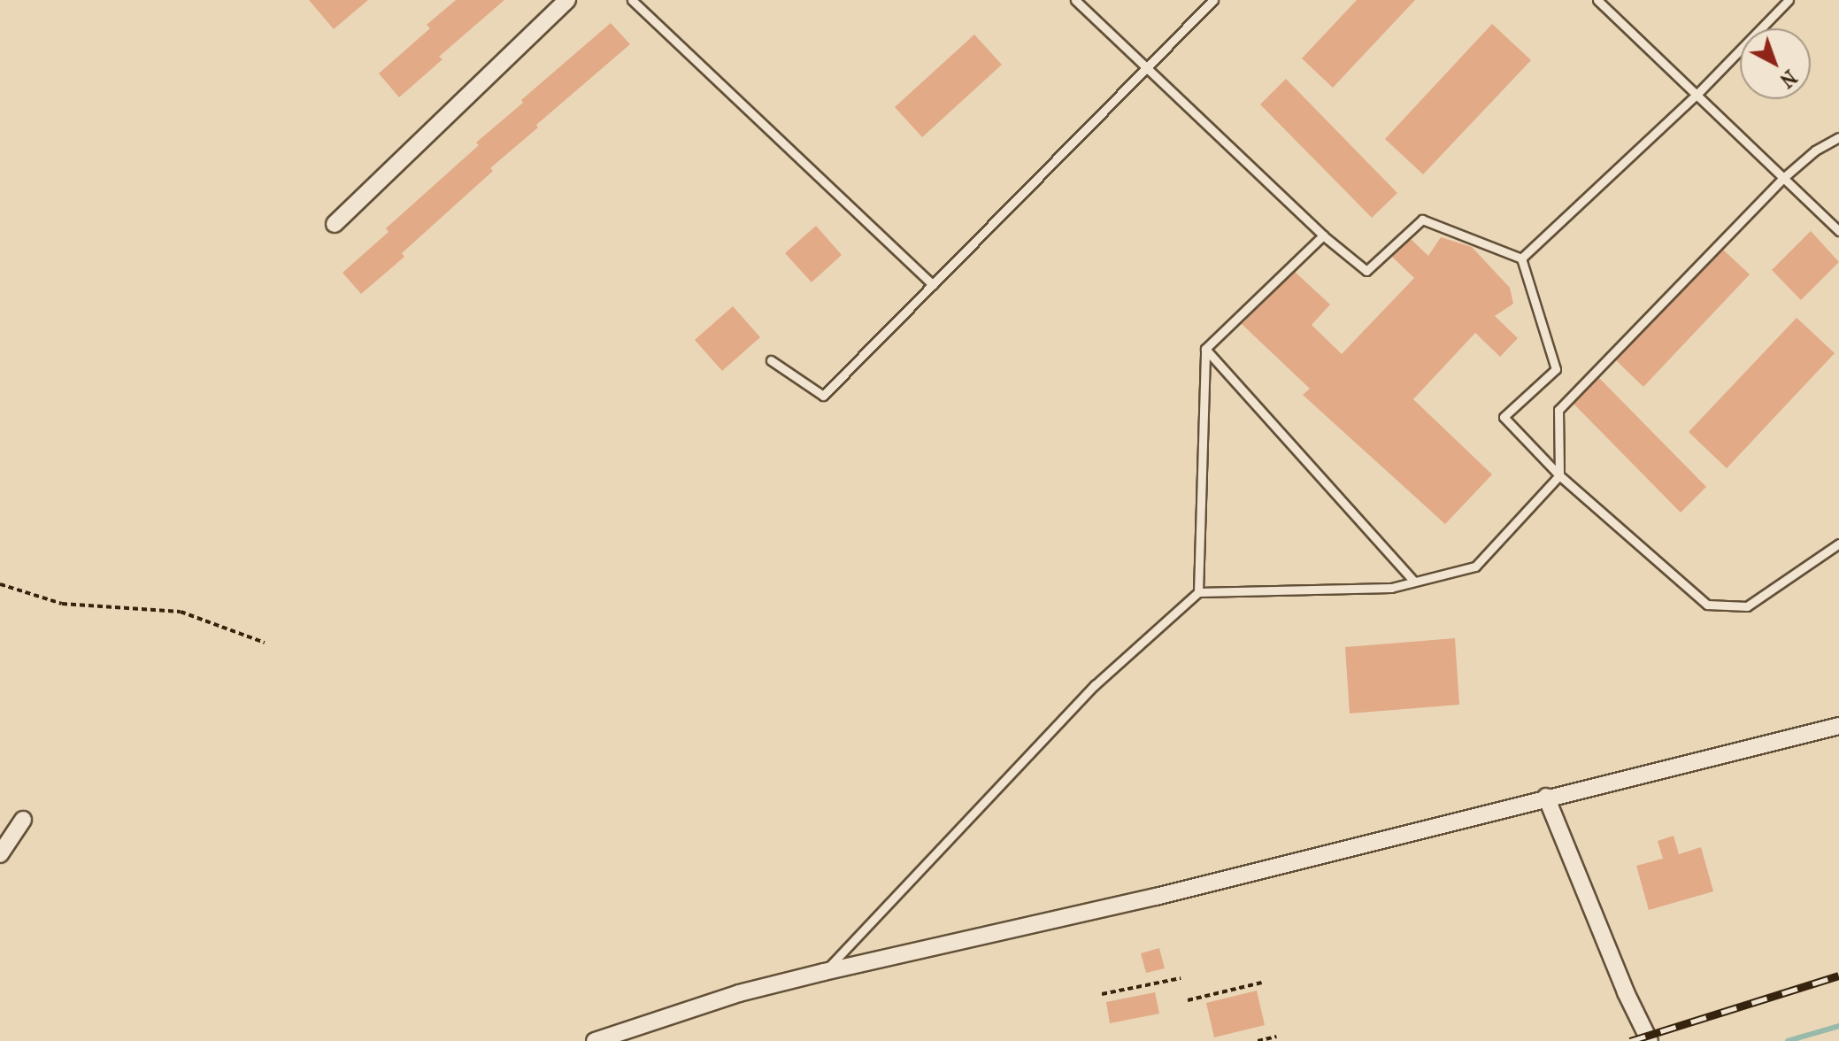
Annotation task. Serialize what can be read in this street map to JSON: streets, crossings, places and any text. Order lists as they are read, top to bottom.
{
  "north": "bottom right"
}
